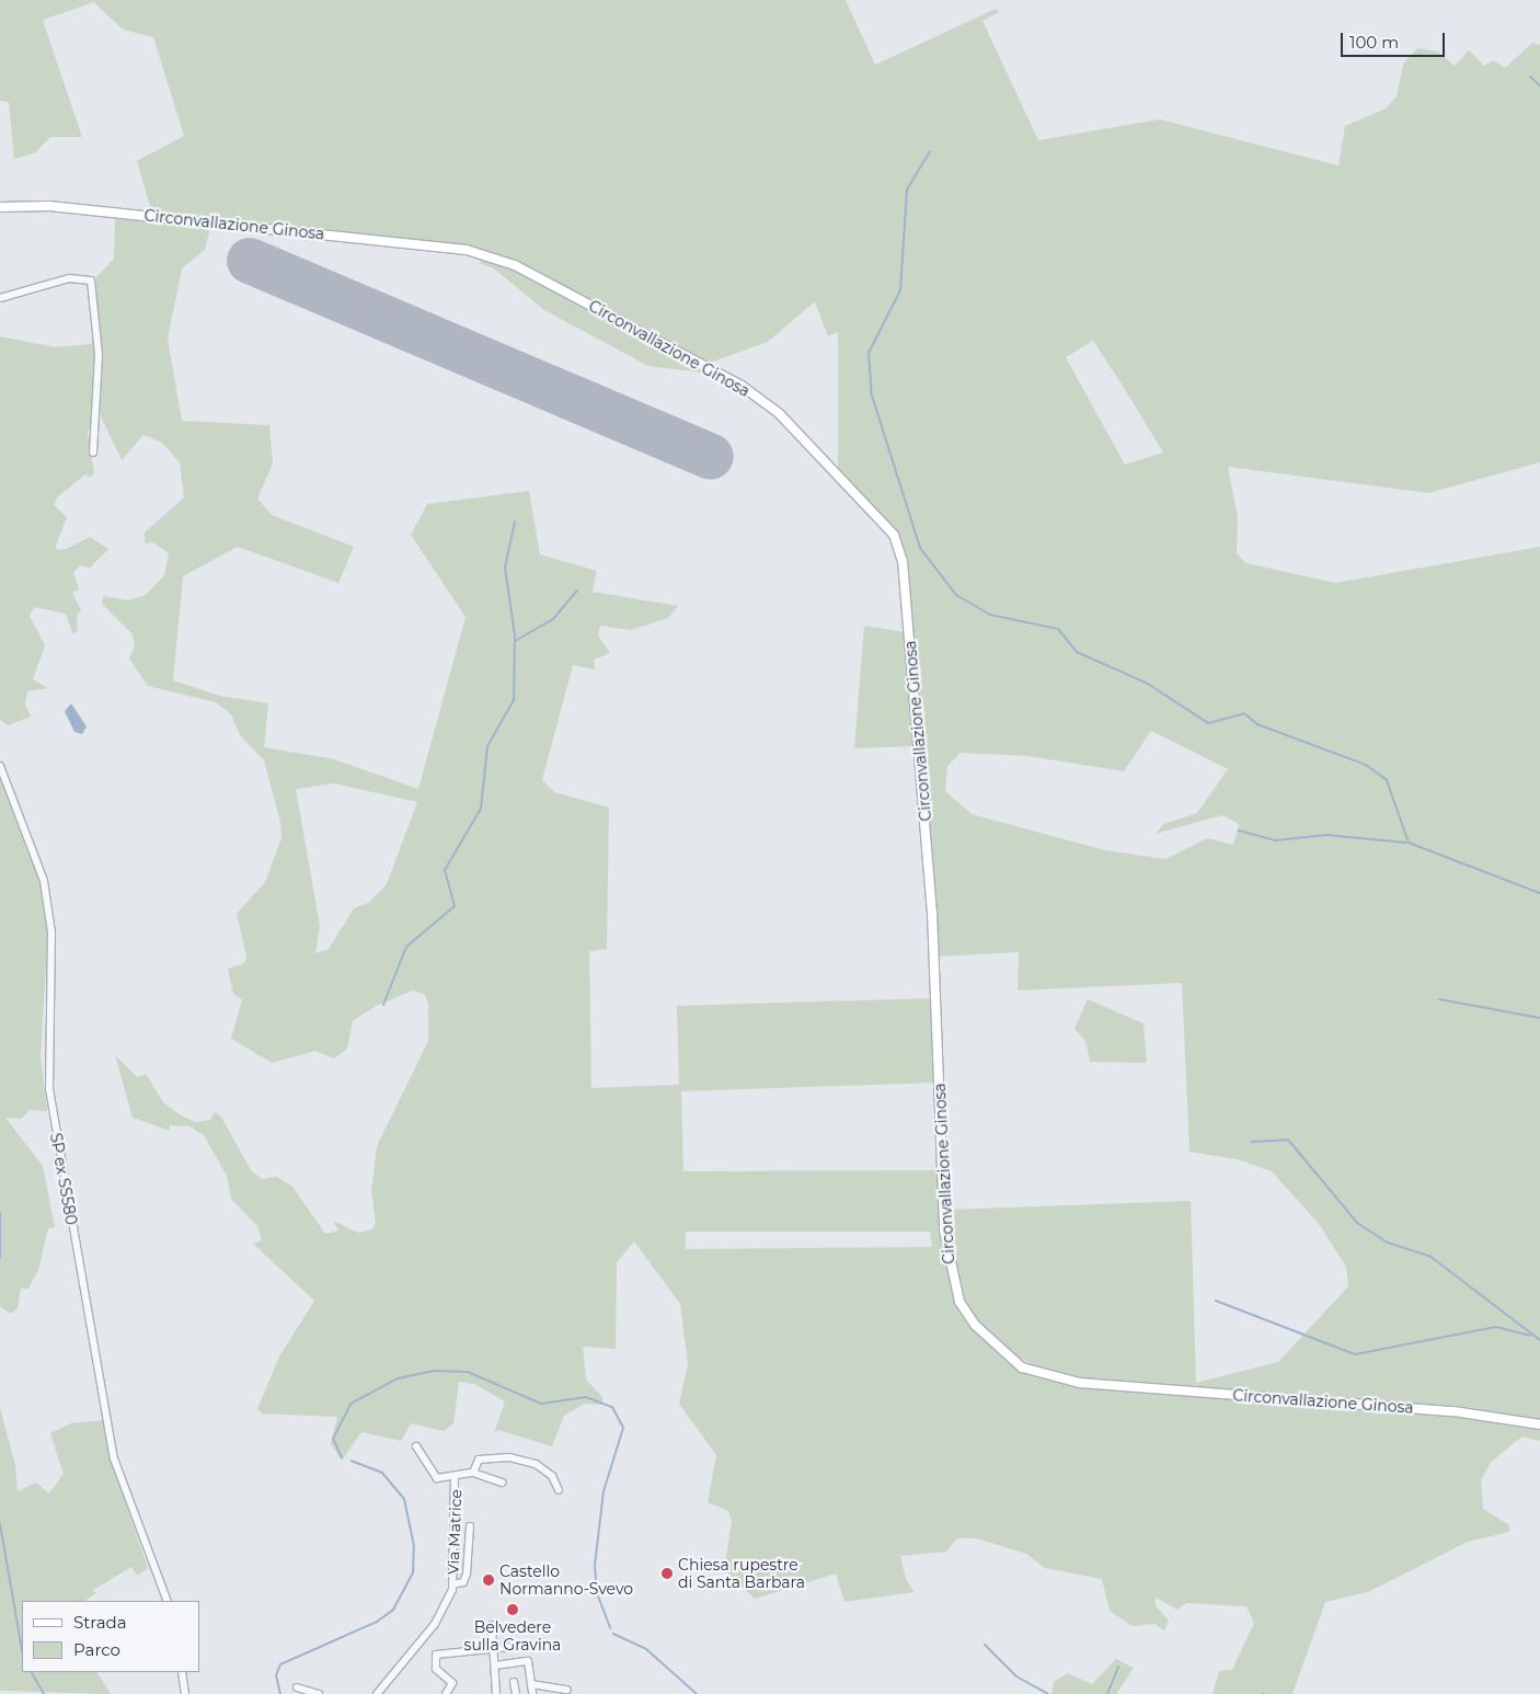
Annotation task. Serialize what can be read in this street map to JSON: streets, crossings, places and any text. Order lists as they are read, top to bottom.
{
  "streets": {
    "main road": ["Circonvallazione Ginosa"],
    "street": ["SP ex SS580", "Via Matrice"]
  },
  "places": ["Chiesa rupestre di Santa Barbara", "Castello Normanno-Svevo", "Belvedere sulla Gravina"],
  "legend": ["Strada", "Parco"],
  "scale_bar": "100 m"
}
